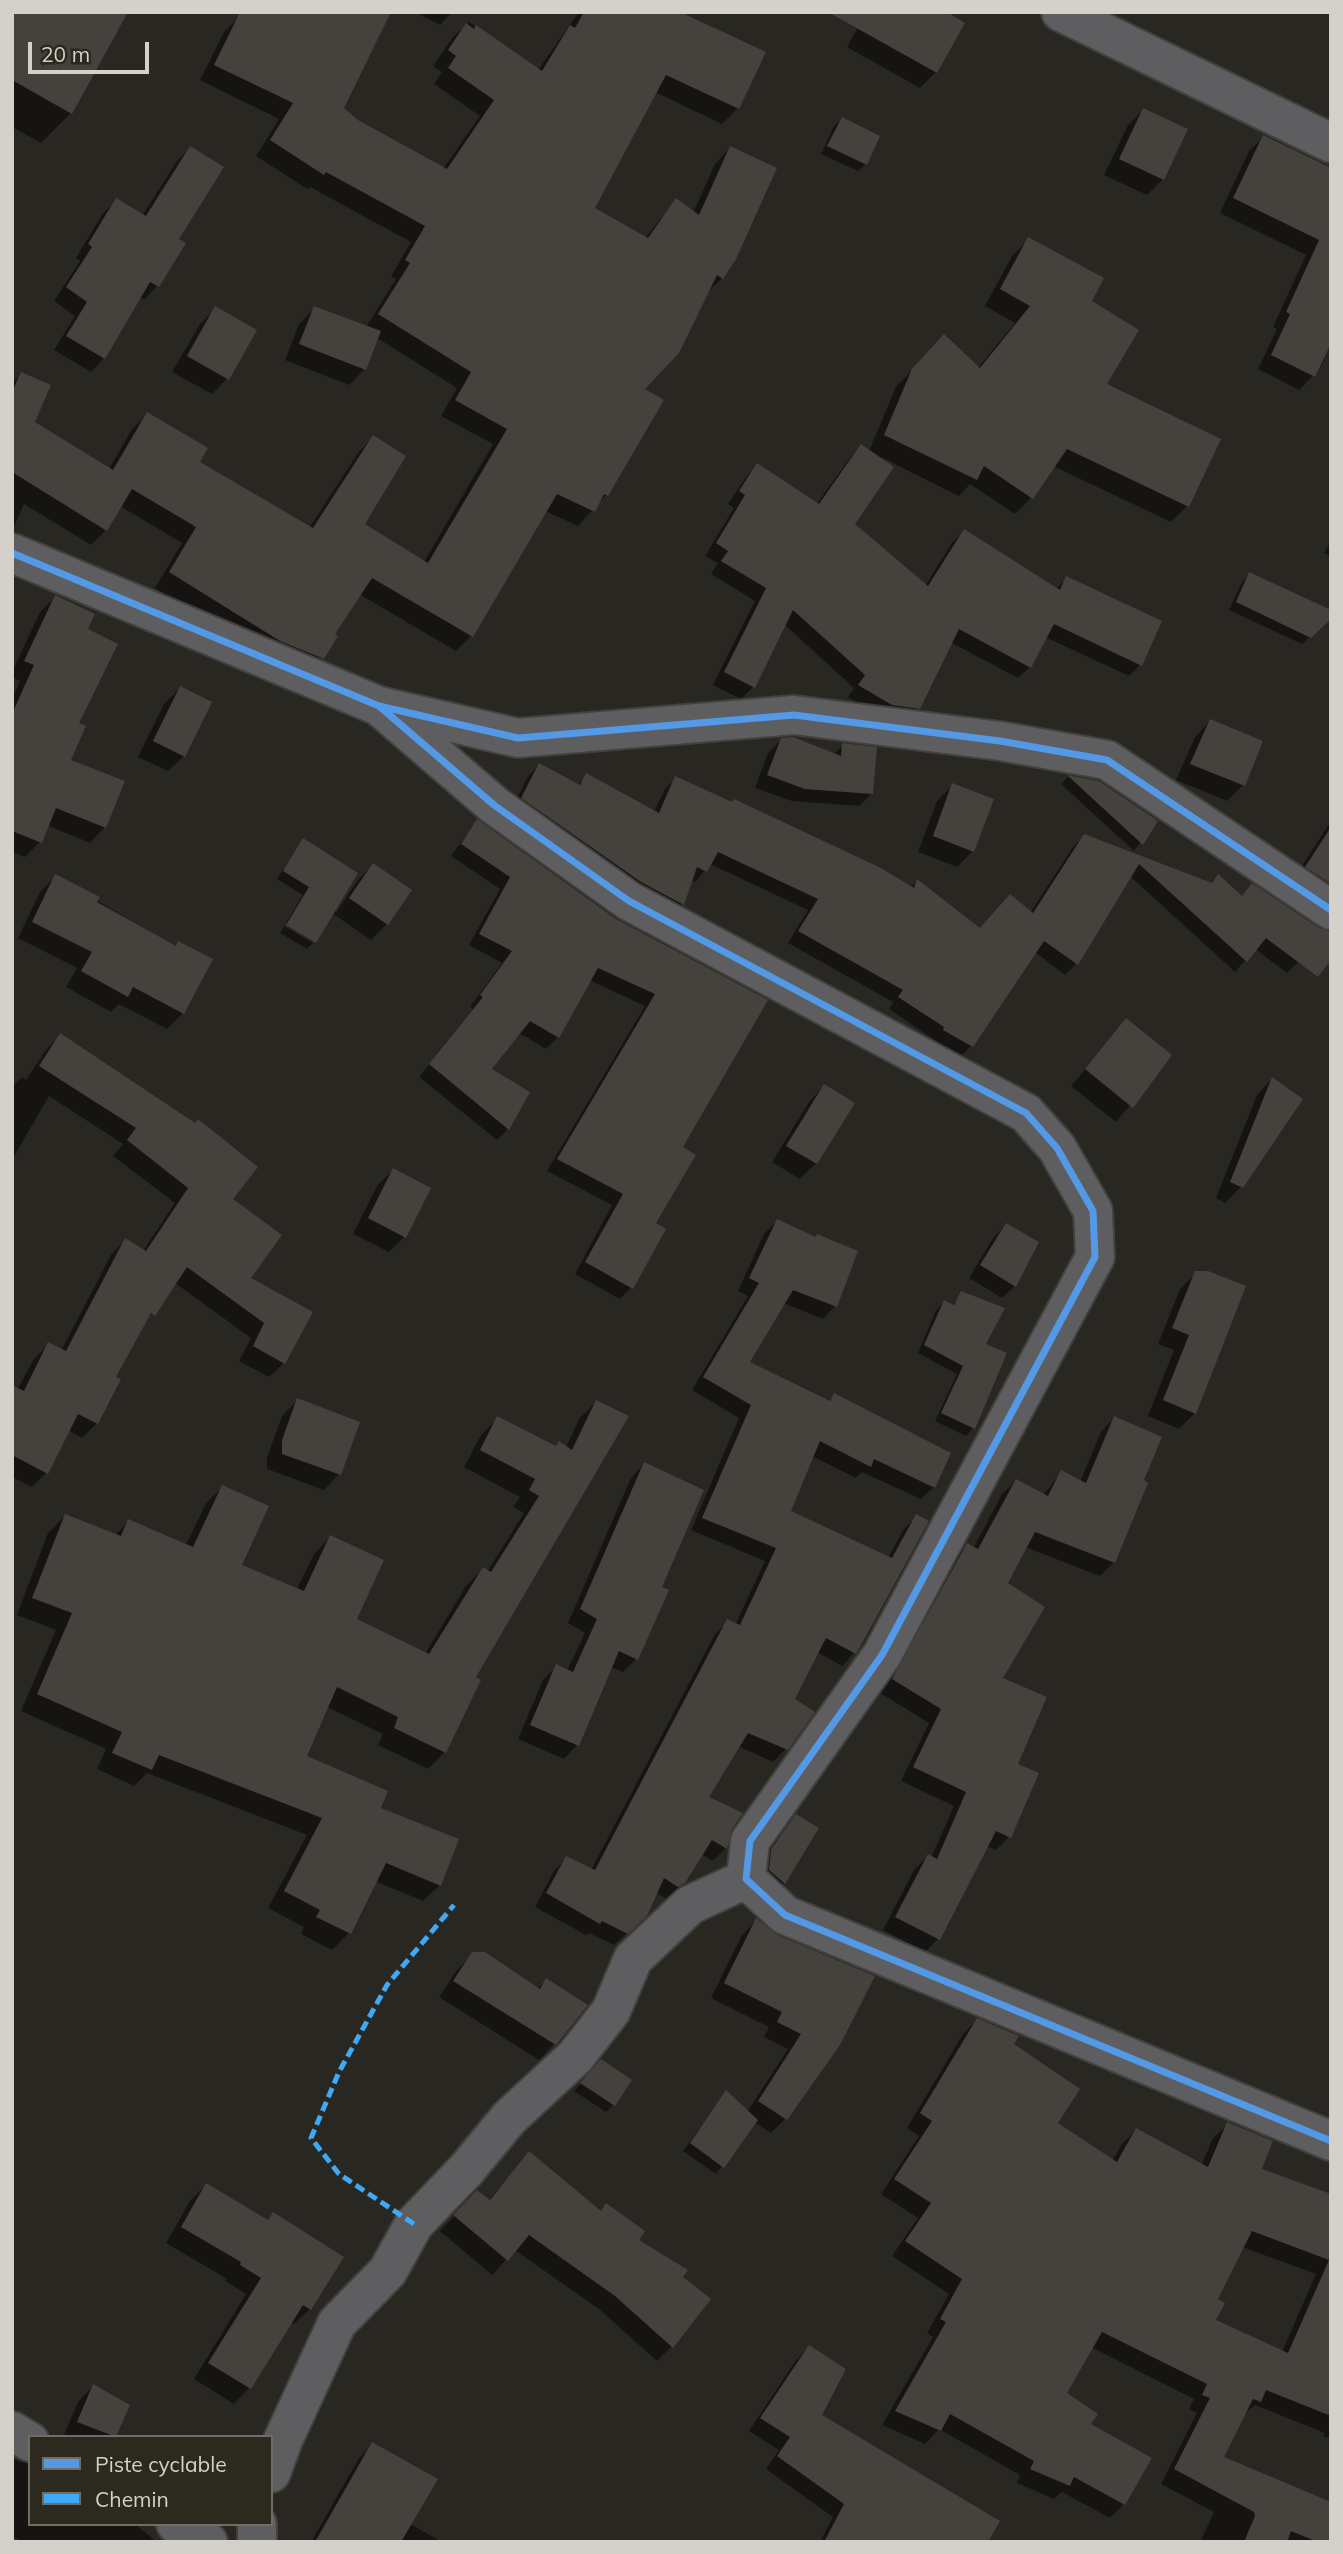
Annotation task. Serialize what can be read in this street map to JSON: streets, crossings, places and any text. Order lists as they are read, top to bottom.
{
  "legend": ["Piste cyclable", "Chemin"],
  "scale_bar": "20 m"
}
